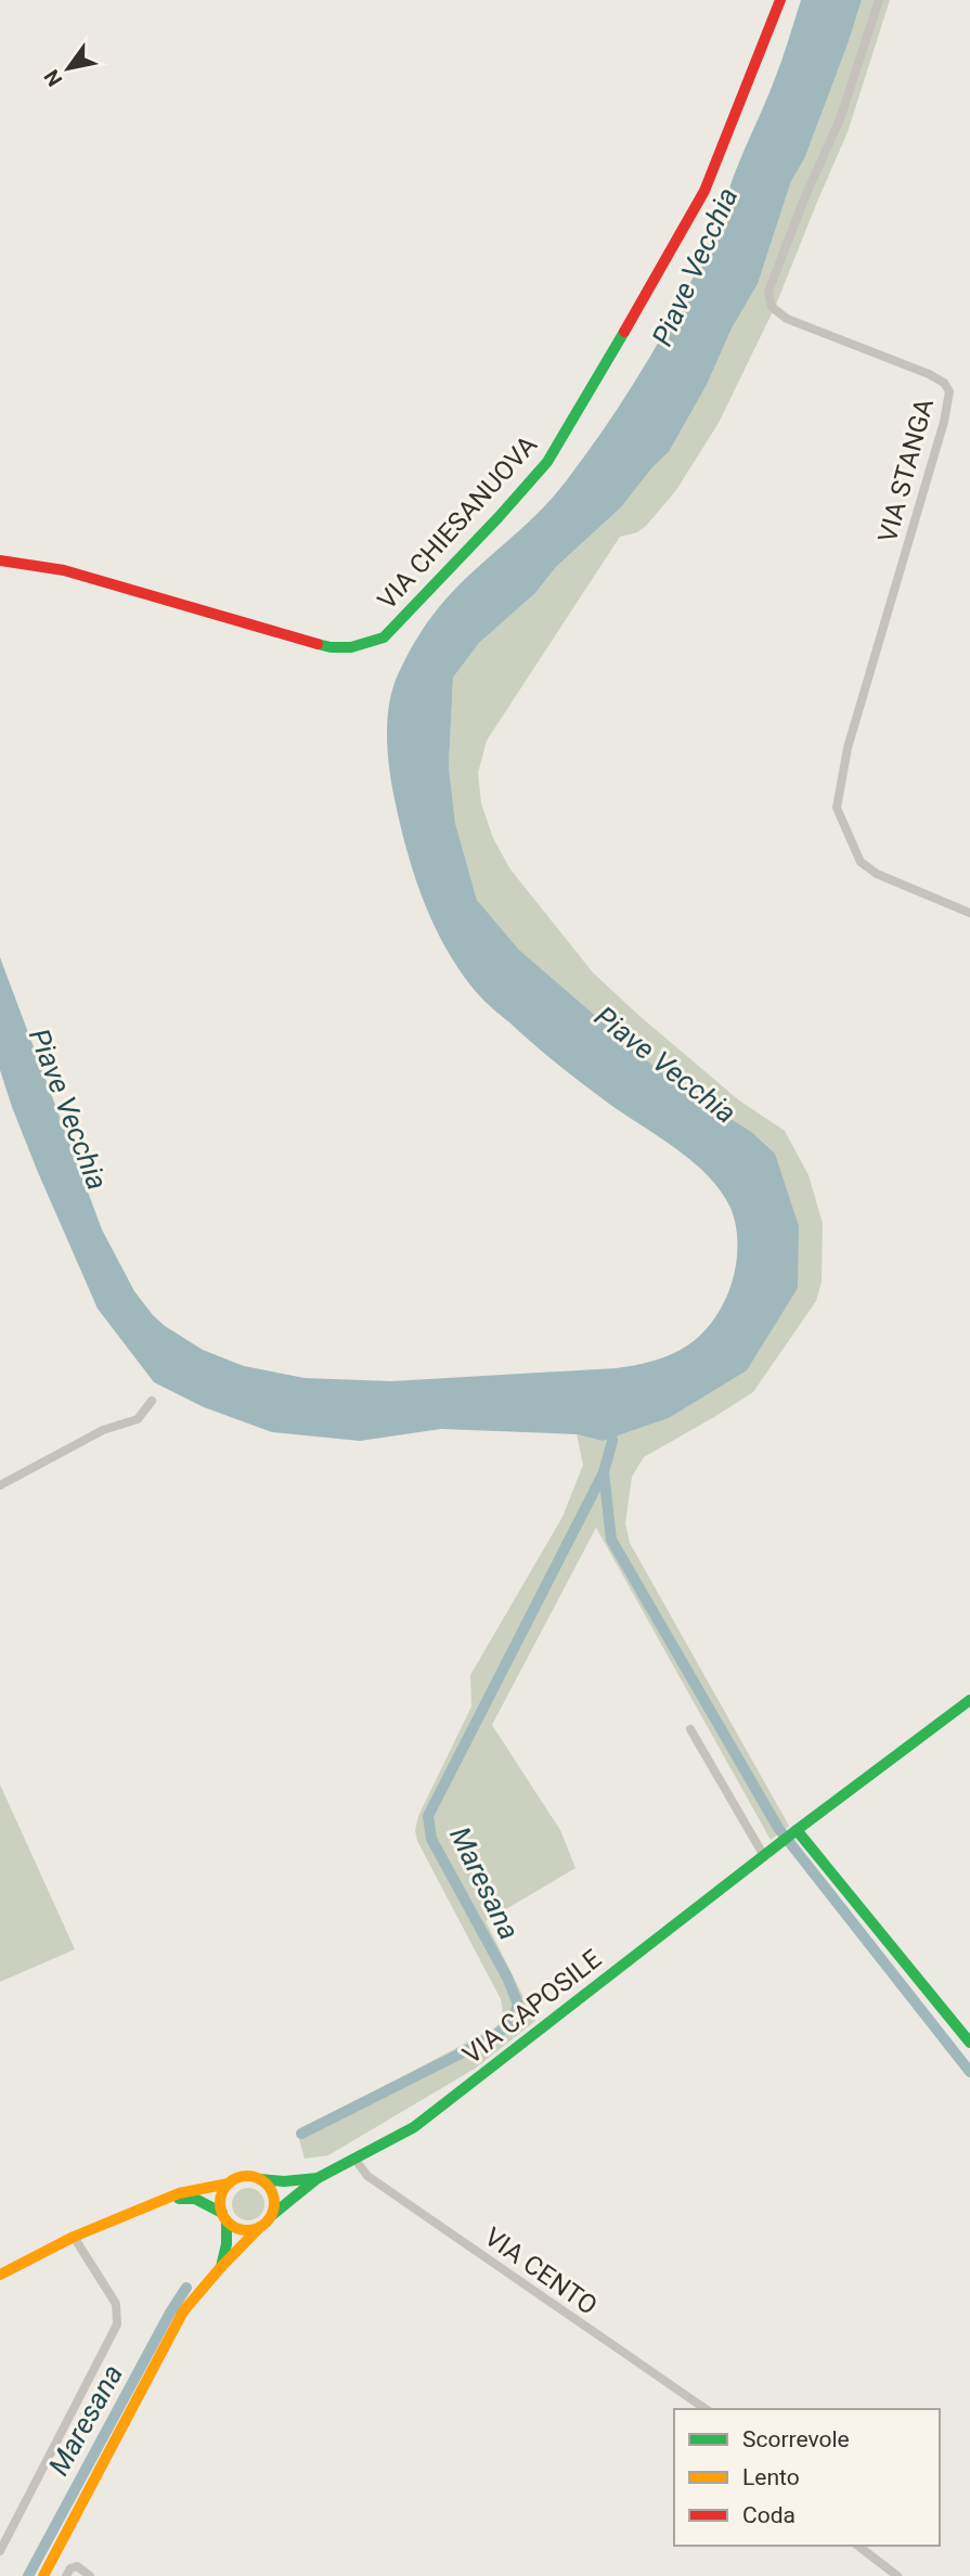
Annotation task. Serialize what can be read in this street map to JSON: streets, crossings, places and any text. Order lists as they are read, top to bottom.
{
  "streets": {
    "street": [
      "VIA STANGA",
      "VIA CHIESANUOVA",
      "VIA CAPOSILE",
      "VIA CENTO"
    ]
  },
  "crossings": [
    ["VIA CAPOSILE", "VIA CENTO"]
  ],
  "water": ["Piave Vecchia", "Maresana"],
  "legend": ["Scorrevole", "Lento", "Coda"],
  "north": "bottom left"
}
